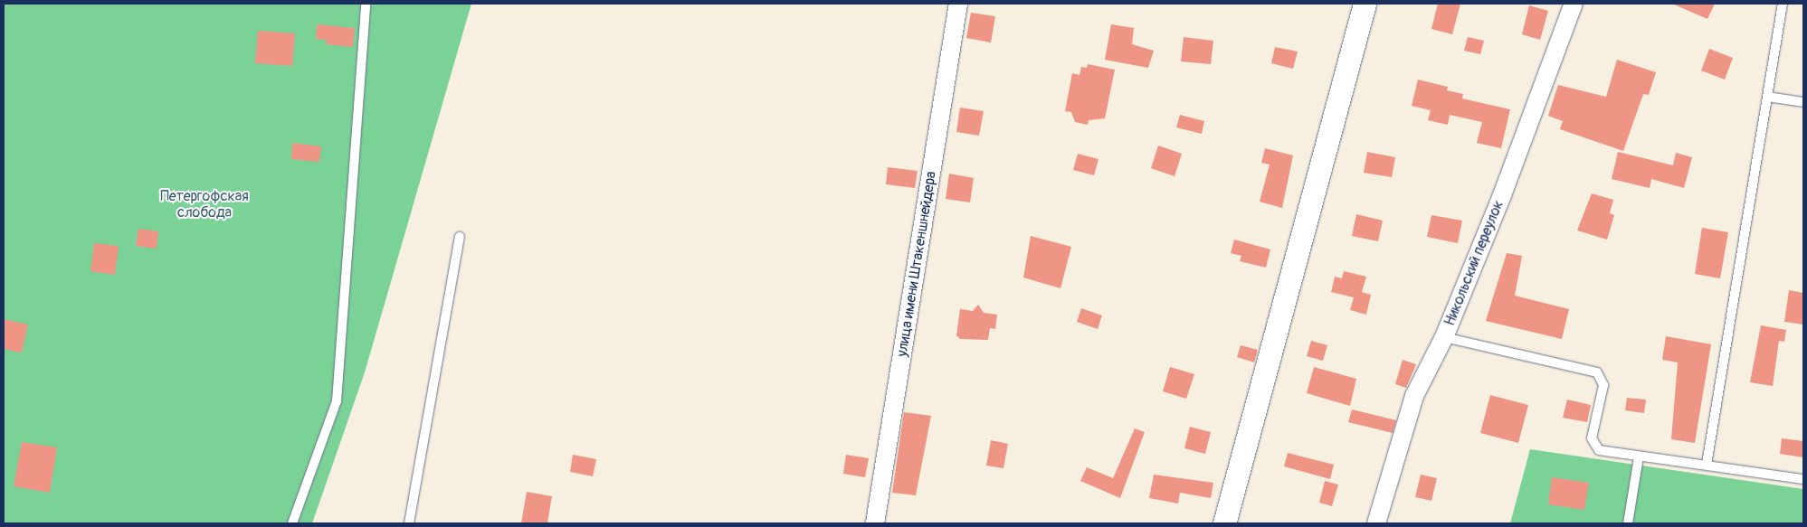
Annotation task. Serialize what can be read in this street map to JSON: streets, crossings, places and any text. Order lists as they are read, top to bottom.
{
  "streets": {
    "street": ["Никольский переулок", "улица имени Штакеншнейдера"]
  },
  "parks": ["Петергофская слобода"]
}
